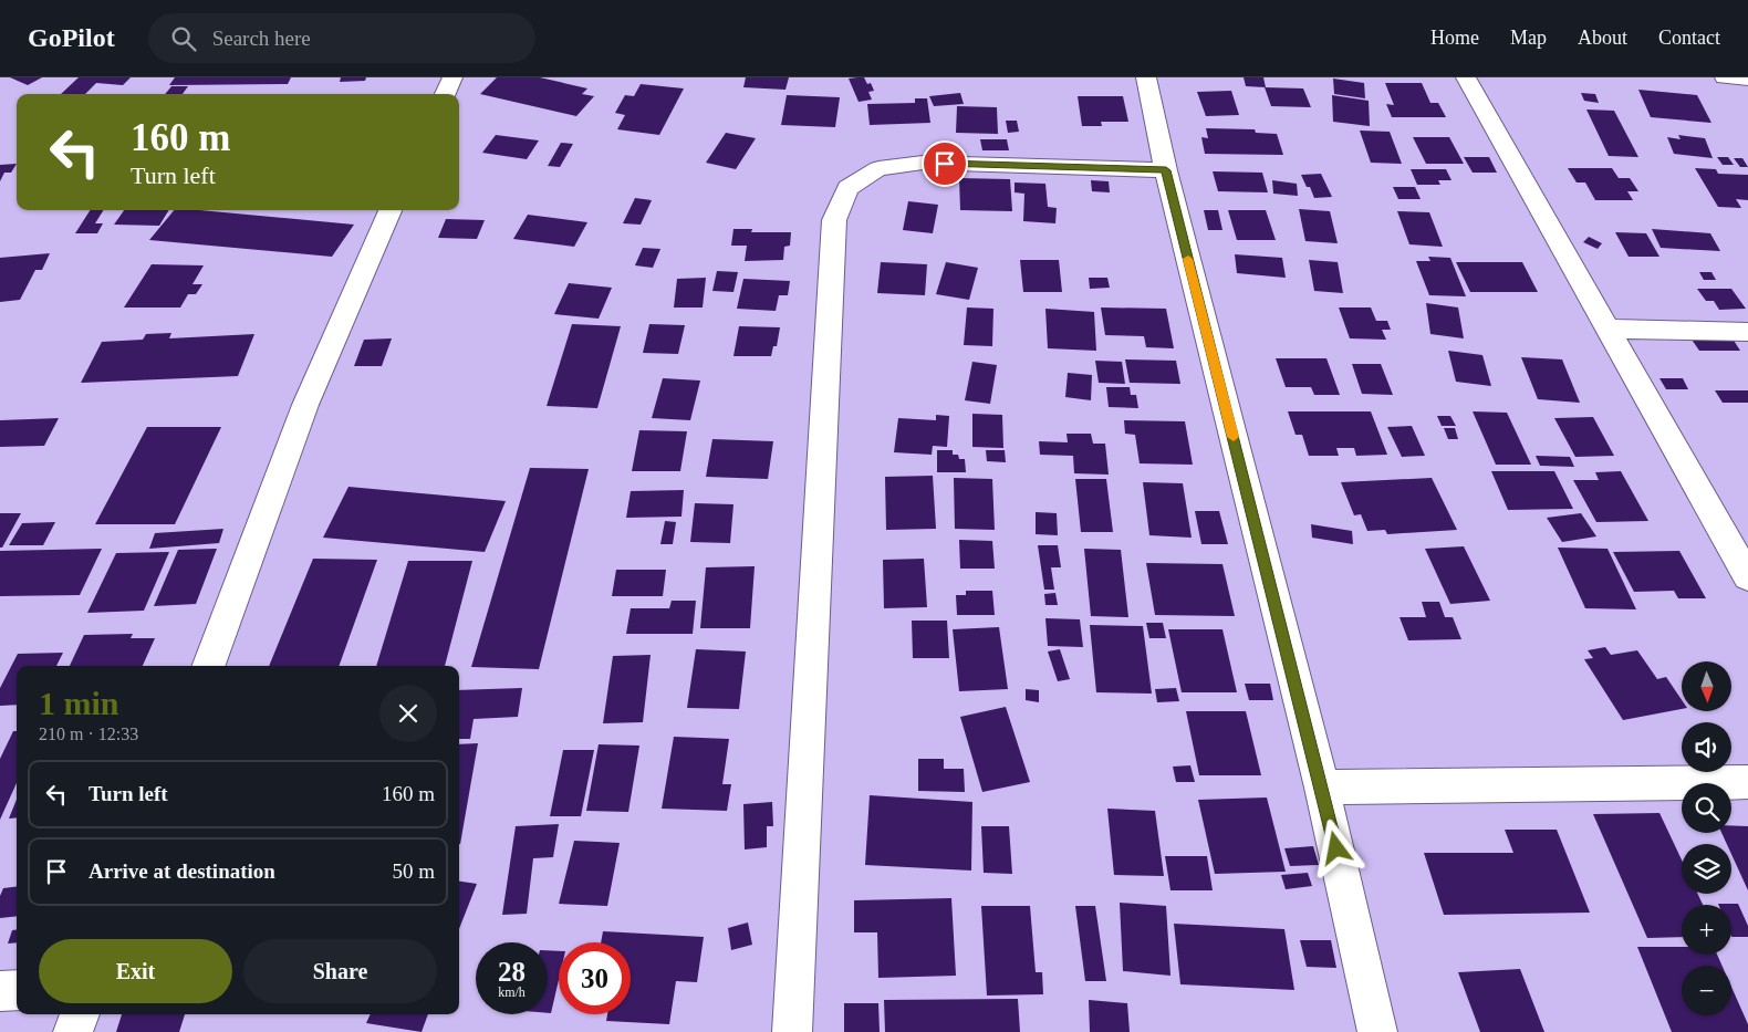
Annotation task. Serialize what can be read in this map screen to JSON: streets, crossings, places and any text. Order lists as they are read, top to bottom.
{
  "north": "bottom",
  "page": {
    "header": "GoPilot",
    "search": "Search here",
    "nav": [
      "Home",
      "Map",
      "About",
      "Contact"
    ],
    "turn": ["160 m", "Turn left"],
    "map_buttons": ["+", "−"],
    "heading": ["1 min", "210 m · 12:33"],
    "list": [
      {
        "name": "Turn left",
        "value": "160 m"
      },
      {
        "name": "Arrive at destination",
        "value": "50 m"
      }
    ],
    "buttons": ["Exit", "Share"],
    "speed": "28 km/h",
    "limit": "30"
  }
}
